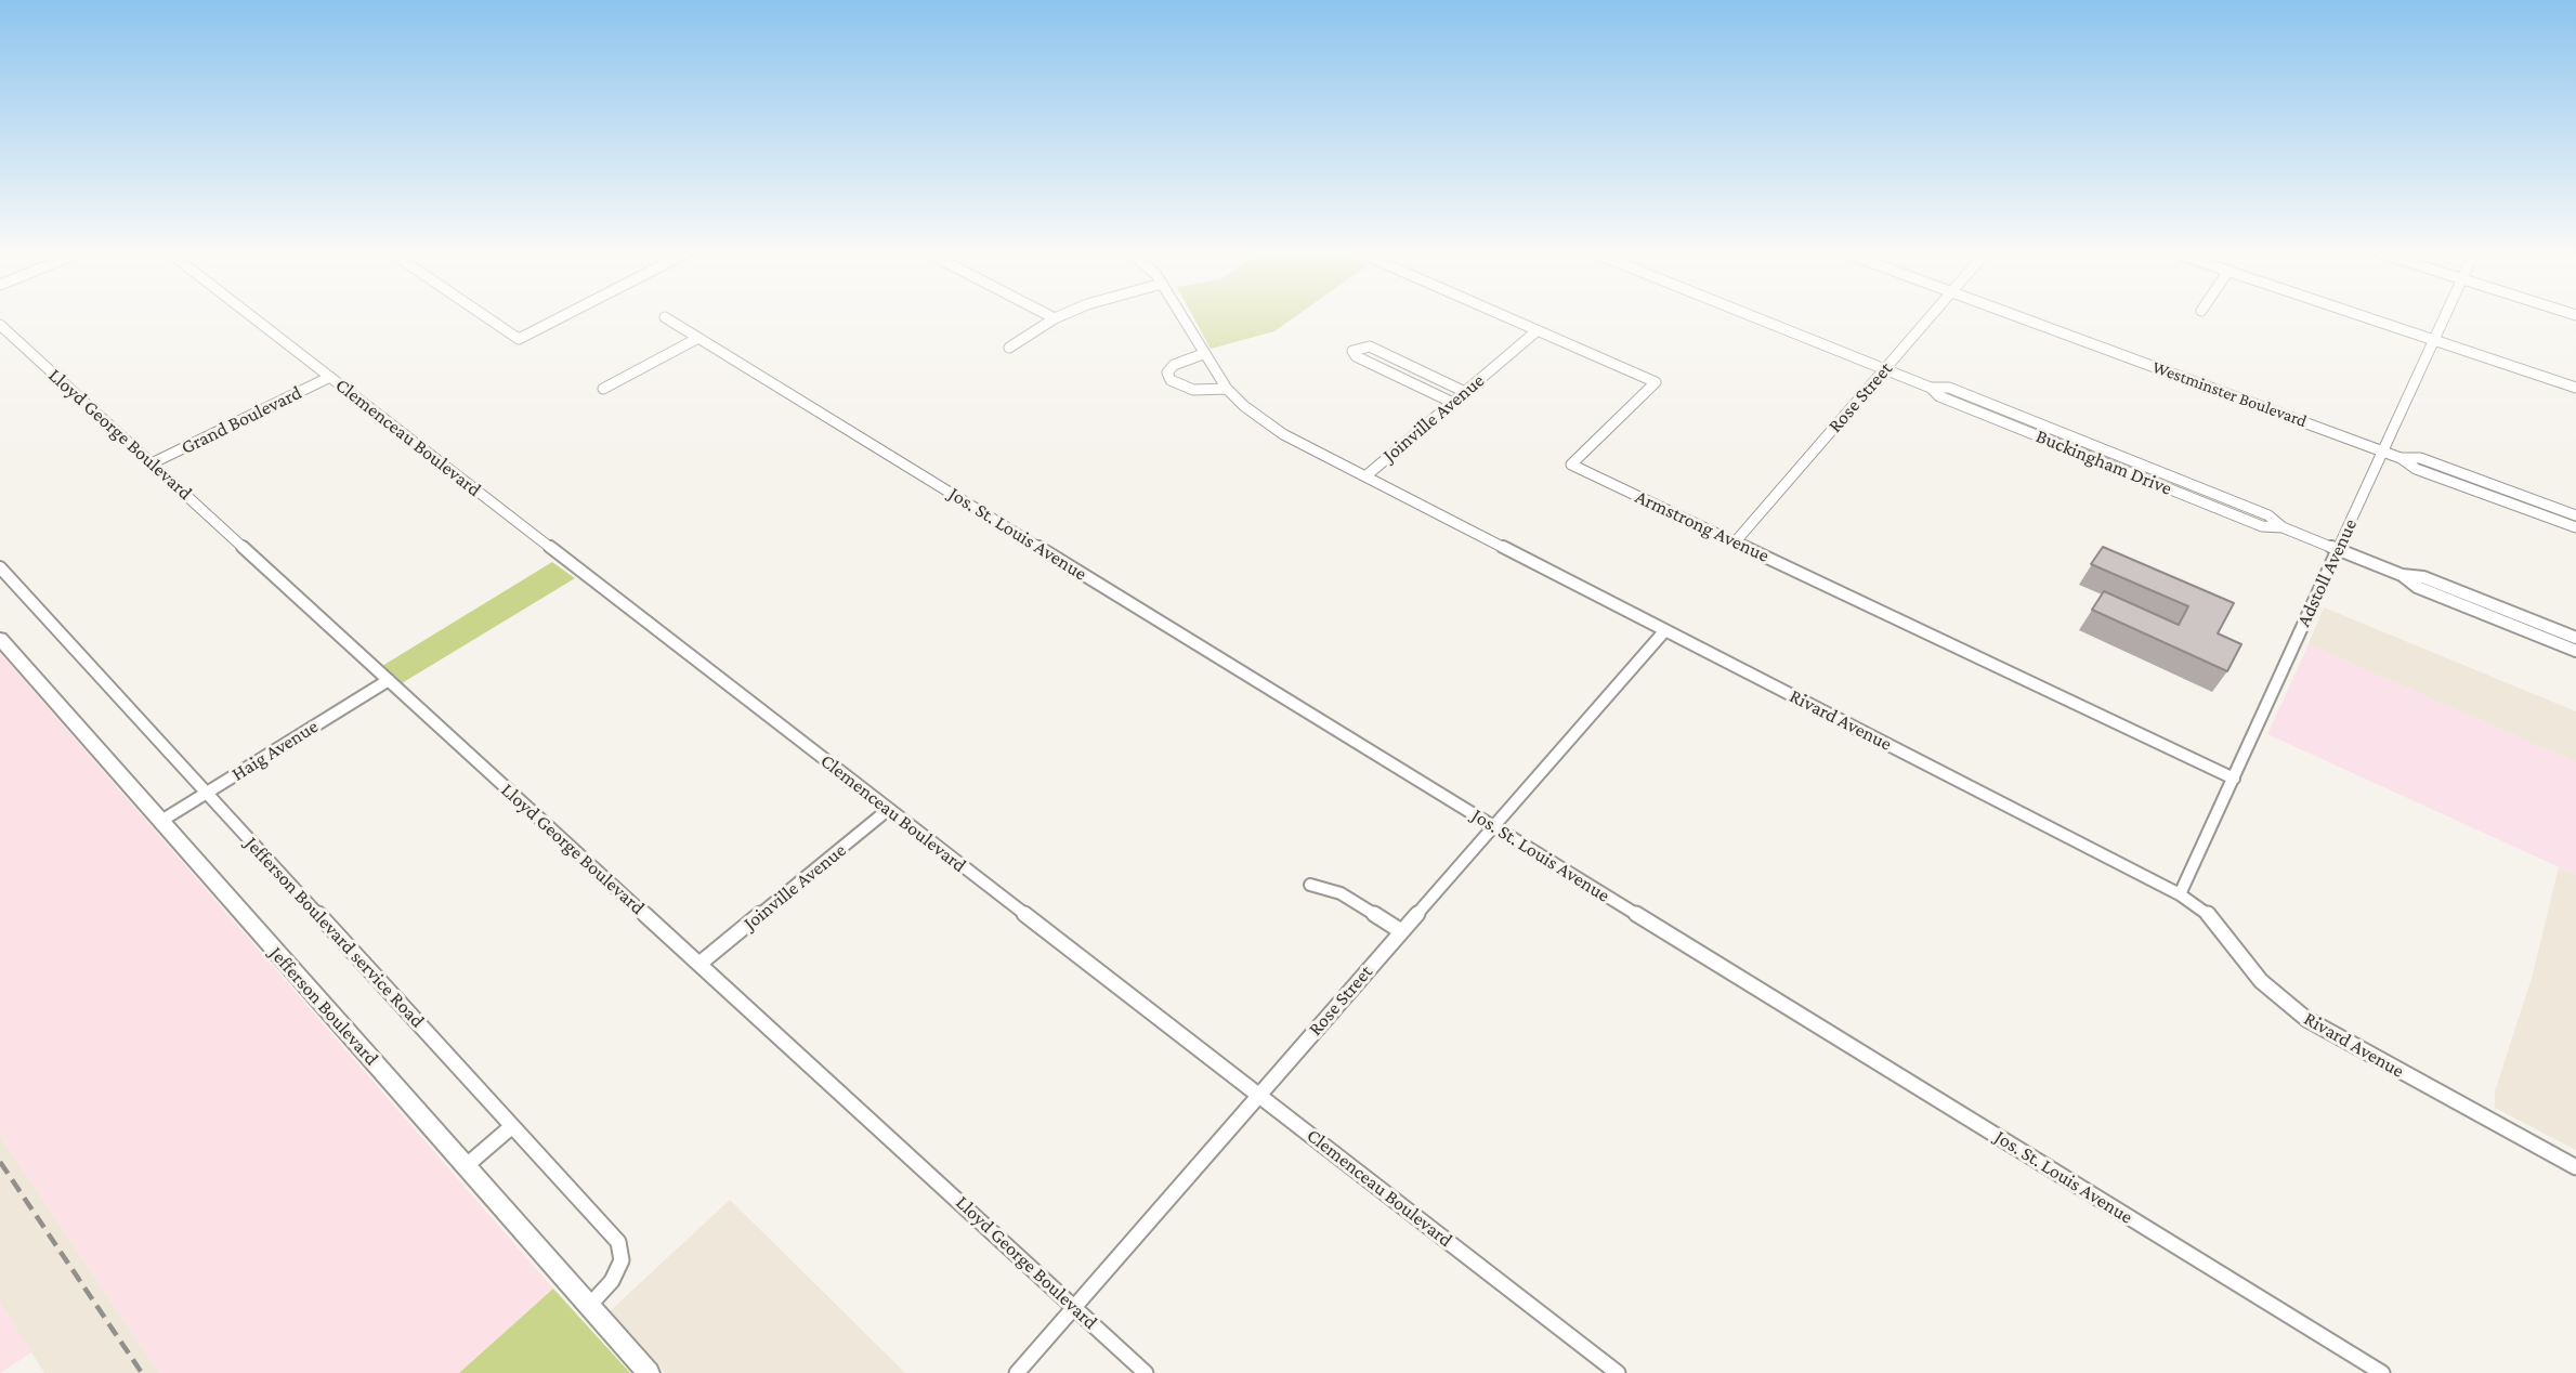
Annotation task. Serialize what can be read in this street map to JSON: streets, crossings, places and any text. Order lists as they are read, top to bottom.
{
  "streets": {
    "street": [
      "Westminster Boulevard",
      "Rose Street",
      "Joinville Avenue",
      "Grand Boulevard",
      "Lloyd George Boulevard",
      "Clemenceau Boulevard",
      "Buckingham Drive",
      "Armstrong Avenue",
      "Jos. St. Louis Avenue",
      "Adstoll Avenue",
      "Rivard Avenue",
      "Haig Avenue",
      "Jefferson Boulevard service Road",
      "Jefferson Boulevard"
    ]
  },
  "crossings": [
    ["Westminster Boulevard", "Adstoll Avenue"],
    ["Rose Street", "Lloyd George Boulevard"],
    ["Rose Street", "Clemenceau Boulevard"],
    ["Rose Street", "Buckingham Drive"],
    ["Rose Street", "Armstrong Avenue"],
    ["Rose Street", "Jos. St. Louis Avenue"],
    ["Rose Street", "Rivard Avenue"],
    ["Joinville Avenue", "Lloyd George Boulevard"],
    ["Joinville Avenue", "Clemenceau Boulevard"],
    ["Joinville Avenue", "Armstrong Avenue"],
    ["Joinville Avenue", "Rivard Avenue"],
    ["Grand Boulevard", "Lloyd George Boulevard"],
    ["Grand Boulevard", "Clemenceau Boulevard"],
    ["Lloyd George Boulevard", "Haig Avenue"],
    ["Buckingham Drive", "Adstoll Avenue"],
    ["Armstrong Avenue", "Adstoll Avenue"],
    ["Adstoll Avenue", "Rivard Avenue"],
    ["Haig Avenue", "Jefferson Boulevard service Road"],
    ["Haig Avenue", "Jefferson Boulevard"],
    ["Jefferson Boulevard service Road", "Jefferson Boulevard"]
  ]
}
